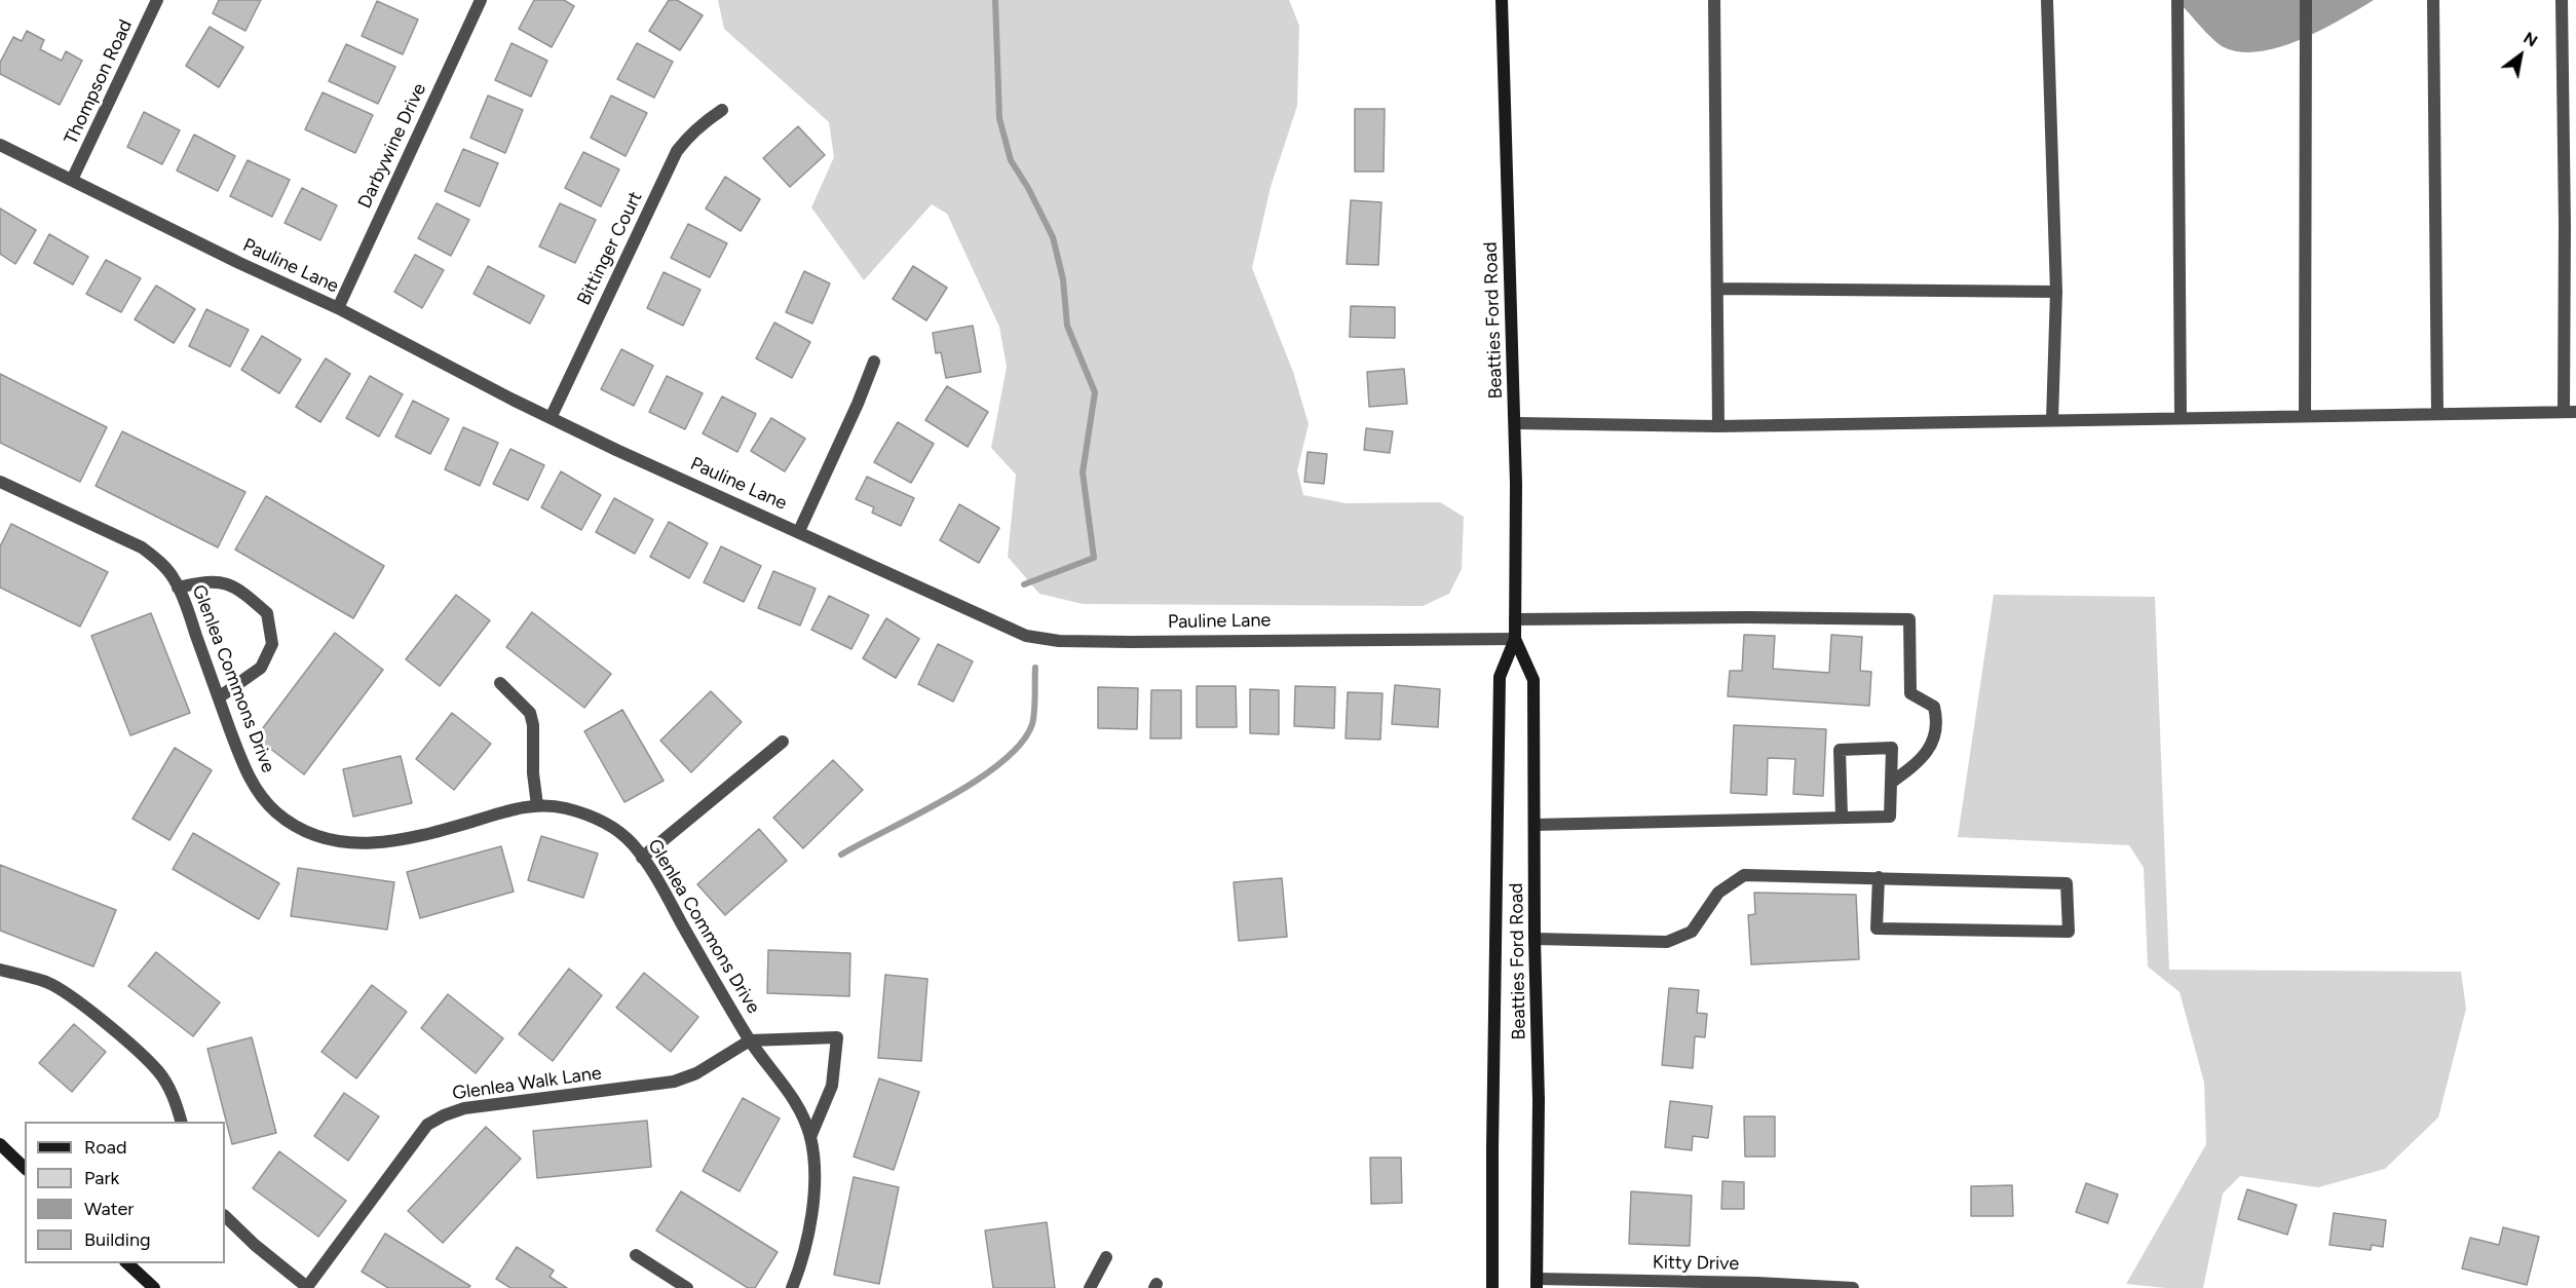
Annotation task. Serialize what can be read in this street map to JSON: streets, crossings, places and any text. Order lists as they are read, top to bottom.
{
  "streets": {
    "main road": ["Beatties Ford Road"],
    "street": [
      "Thompson Road",
      "Darbywine Drive",
      "Bittinger Court",
      "Pauline Lane",
      "Glenlea Commons Drive",
      "Glenlea Walk Lane",
      "Kitty Drive"
    ]
  },
  "crossings": [
    ["Thompson Road", "Pauline Lane"],
    ["Darbywine Drive", "Pauline Lane"],
    ["Bittinger Court", "Pauline Lane"],
    ["Pauline Lane", "Beatties Ford Road"],
    ["Beatties Ford Road", "Kitty Drive"],
    ["Glenlea Commons Drive", "Glenlea Walk Lane"]
  ],
  "legend": [
    "Road",
    "Park",
    "Water",
    "Building"
  ],
  "north": "top right"
}
